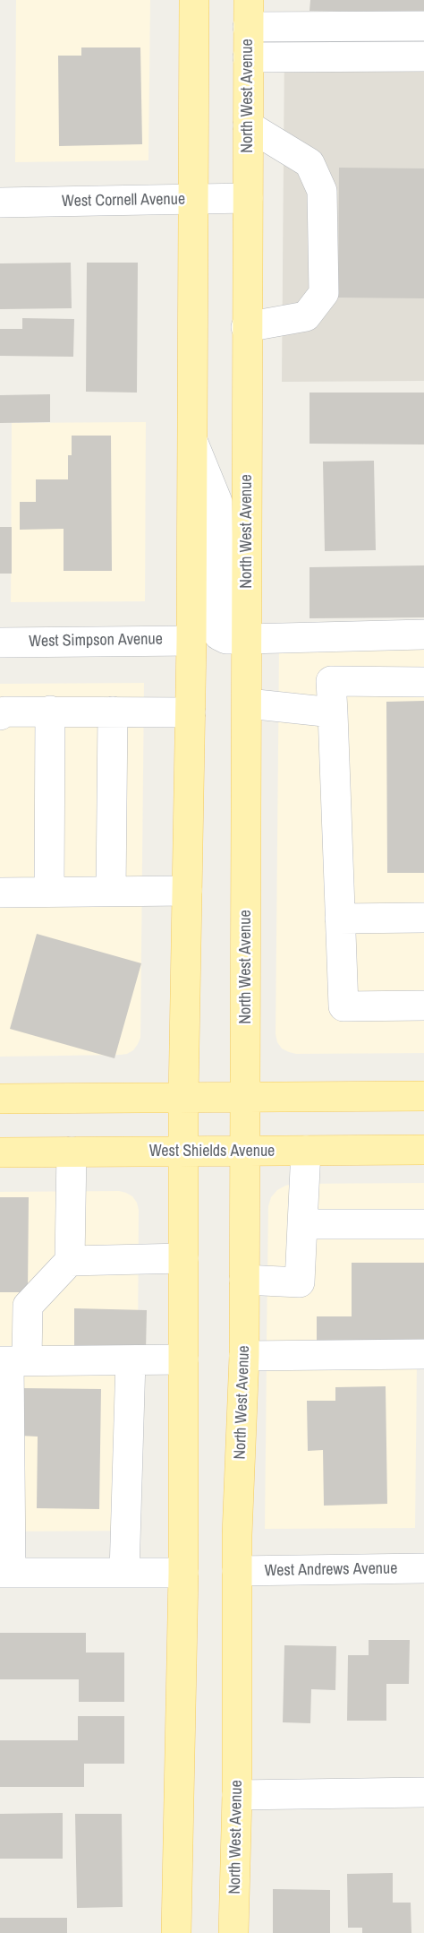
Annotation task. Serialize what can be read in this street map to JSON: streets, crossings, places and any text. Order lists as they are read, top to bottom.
{
  "streets": {
    "main road": ["North West Avenue", "West Shields Avenue"],
    "street": ["West Cornell Avenue", "West Simpson Avenue", "West Andrews Avenue"]
  },
  "crossings": [
    ["North West Avenue", "West Cornell Avenue"],
    ["North West Avenue", "West Shields Avenue"],
    ["North West Avenue", "West Andrews Avenue"]
  ]
}
